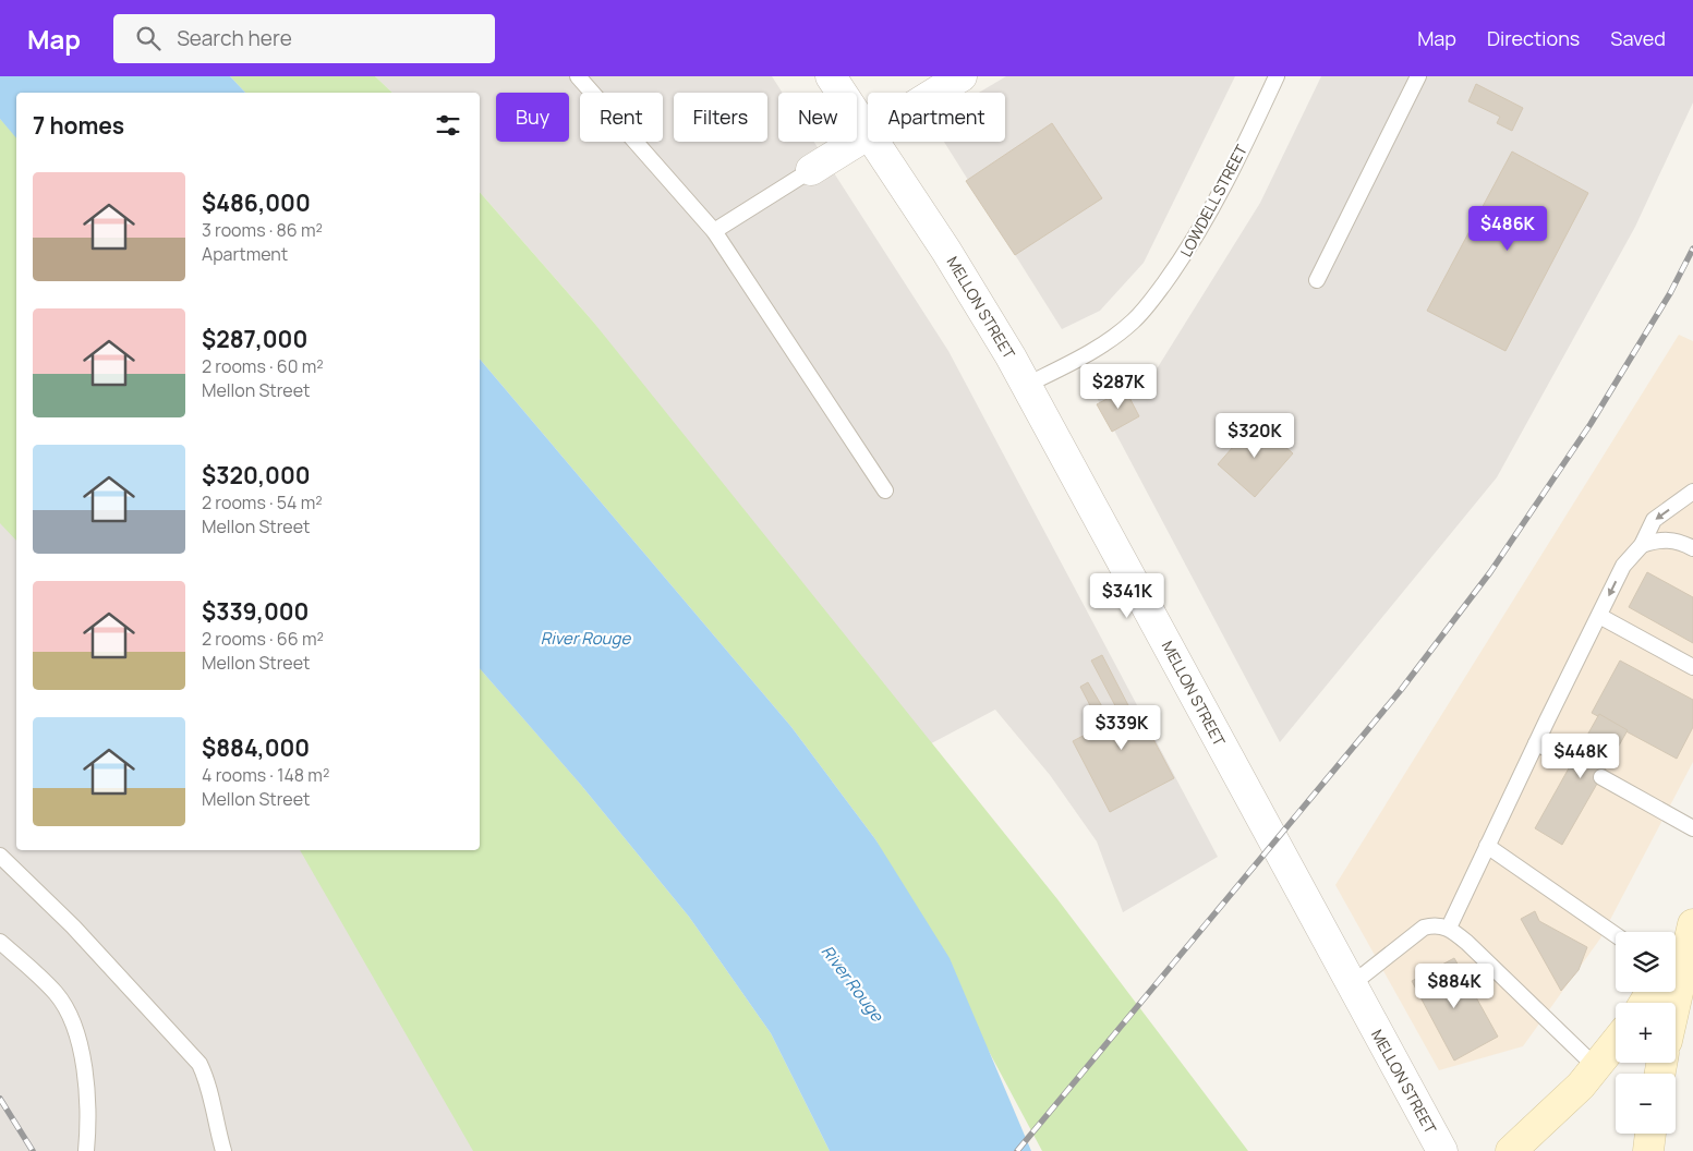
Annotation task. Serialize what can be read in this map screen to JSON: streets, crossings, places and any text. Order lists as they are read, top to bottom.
{
  "streets": {
    "street": ["MELLON STREET"],
    "lane": ["LOWDELL STREET"]
  },
  "crossings": [
    ["LOWDELL STREET", "MELLON STREET"]
  ],
  "water": ["River Rouge"],
  "page": {
    "header": "Map",
    "search": "Search here",
    "nav": ["Map", "Directions", "Saved"],
    "chip": [
      "Buy",
      "Rent",
      "Filters",
      "New",
      "Apartment"
    ],
    "heading": "7 homes",
    "list": [
      {
        "name": "$486,000",
        "note": "3 rooms · 86 m² · Apartment"
      },
      {
        "name": "$287,000",
        "note": "2 rooms · 60 m² · Mellon Street"
      },
      {
        "name": "$320,000",
        "note": "2 rooms · 54 m² · Mellon Street"
      },
      {
        "name": "$339,000",
        "note": "2 rooms · 66 m² · Mellon Street"
      },
      {
        "name": "$884,000",
        "note": "4 rooms · 148 m² · Mellon Street"
      }
    ],
    "price": [
      "$486K",
      "$287K",
      "$320K",
      "$341K",
      "$339K",
      "$448K",
      "$884K"
    ],
    "map_buttons": ["+", "−"]
  }
}
